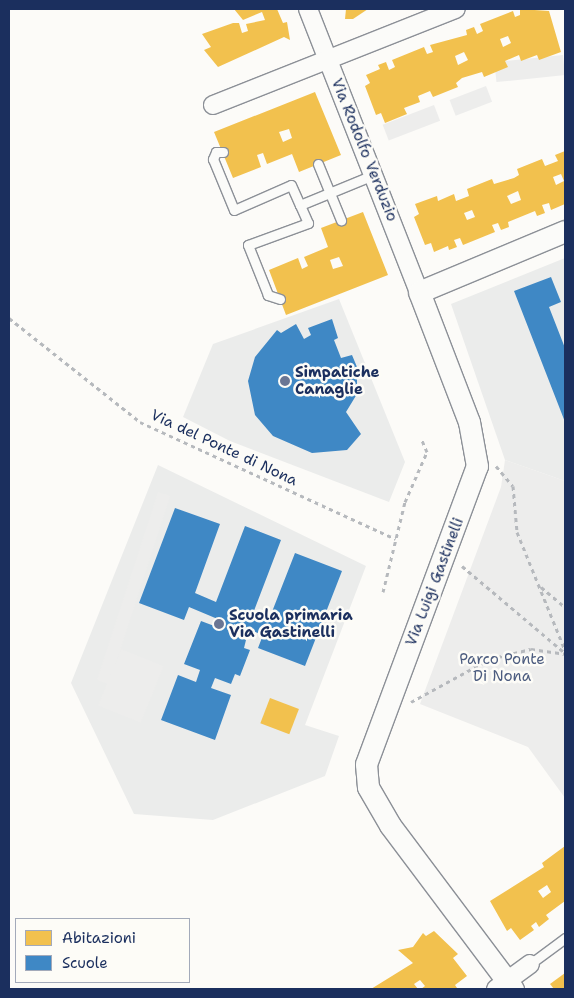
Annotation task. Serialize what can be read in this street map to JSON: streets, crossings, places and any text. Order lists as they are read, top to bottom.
{
  "streets": {
    "street": ["Via Rodolfo Verduzio", "Via Luigi Gastinelli"],
    "path": ["Via del Ponte di Nona"]
  },
  "crossings": [
    ["Via Rodolfo Verduzio", "Via Luigi Gastinelli"]
  ],
  "parks": ["Parco Ponte Di Nona"],
  "places": ["Simpatiche Canaglie", "Scuola primaria Via Gastinelli"],
  "legend": ["Abitazioni", "Scuole"]
}
